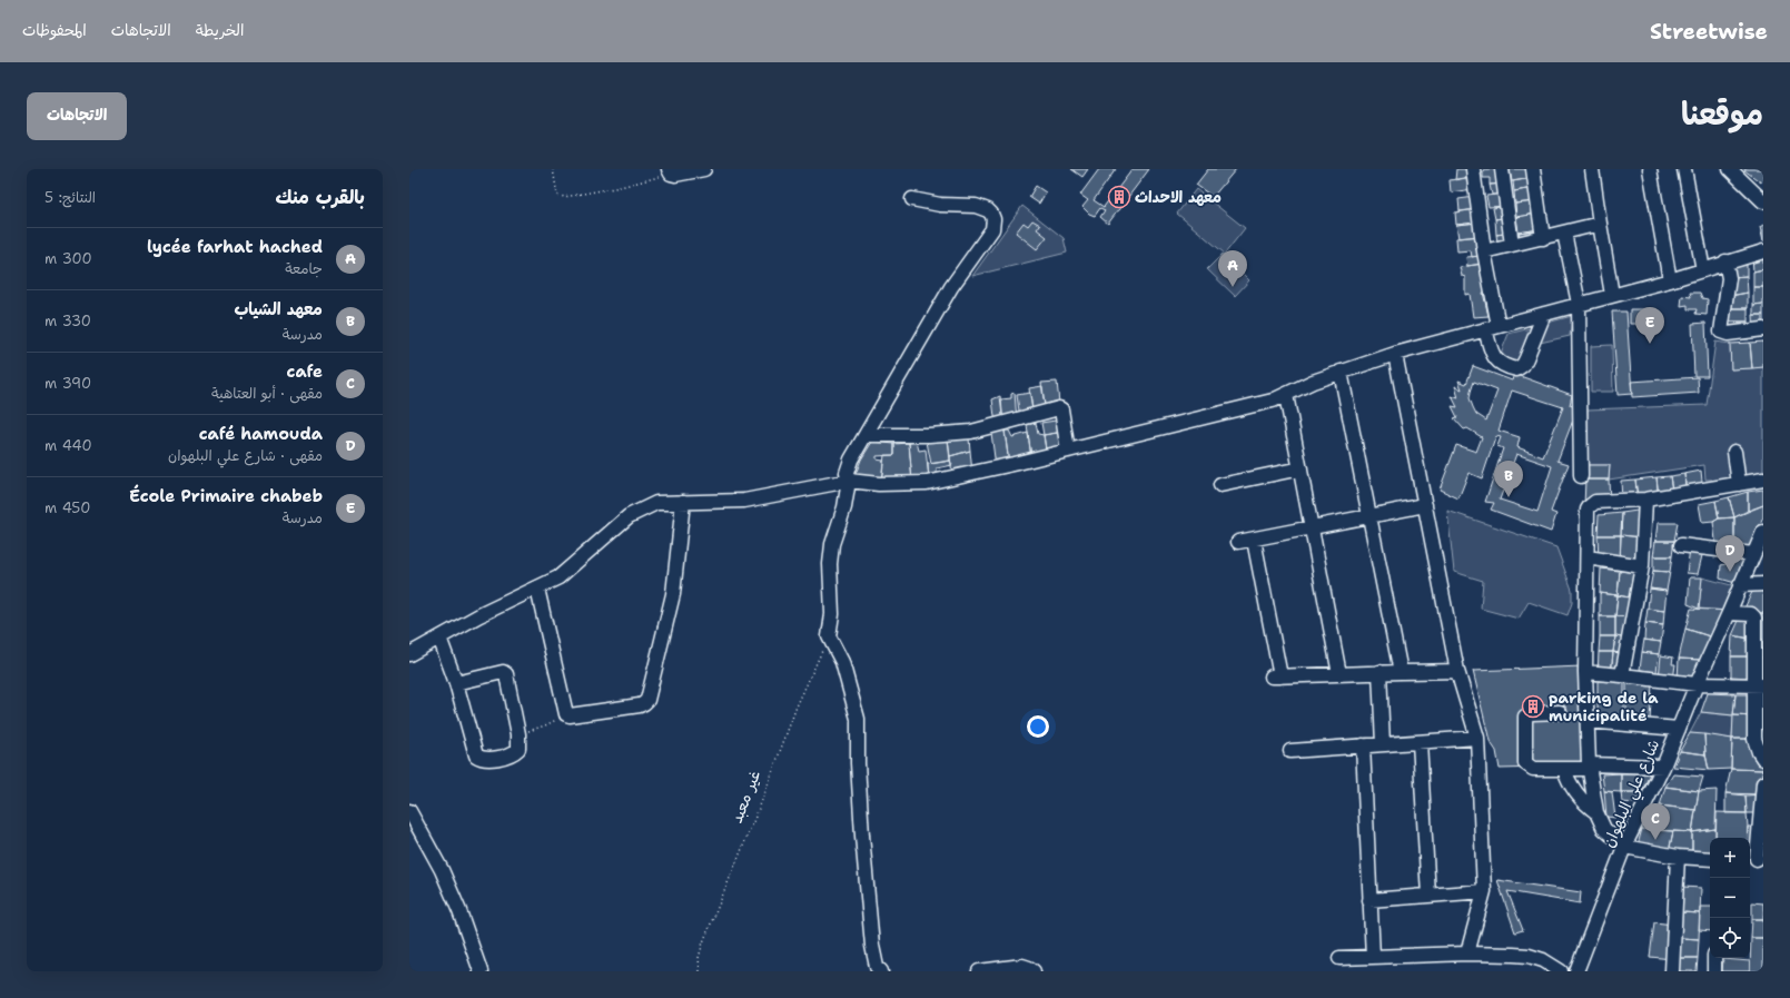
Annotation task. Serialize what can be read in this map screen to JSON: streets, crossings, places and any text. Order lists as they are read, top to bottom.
{
  "streets": {
    "street": ["شارع علي البلهوان"],
    "path": ["غير معبد"]
  },
  "places": {
    "building": ["معهد الاحداث", "parking de la municipalité"]
  },
  "page": {
    "header": "Streetwise",
    "nav": ["الخريطة", "الاتجاهات", "المحفوظات"],
    "title": "موقعنا",
    "buttons": "الاتجاهات",
    "heading": ["بالقرب منك", "النتائج: 5"],
    "list": [
      {
        "mark": "A",
        "name": "lycée farhat hached",
        "note": "جامعة",
        "value": "300 m"
      },
      {
        "mark": "B",
        "name": "معهد الشياب",
        "note": "مدرسة",
        "value": "330 m"
      },
      {
        "mark": "C",
        "name": "cafe",
        "note": "مقهى · أبو العتاهية",
        "value": "390 m"
      },
      {
        "mark": "D",
        "name": "café hamouda",
        "note": "مقهى · شارع علي البلهوان",
        "value": "440 m"
      },
      {
        "mark": "E",
        "name": "École Primaire chabeb",
        "note": "مدرسة",
        "value": "450 m"
      }
    ],
    "pins": [
      "A",
      "E",
      "B",
      "D",
      "C"
    ],
    "map_buttons": ["+", "−"]
  }
}
